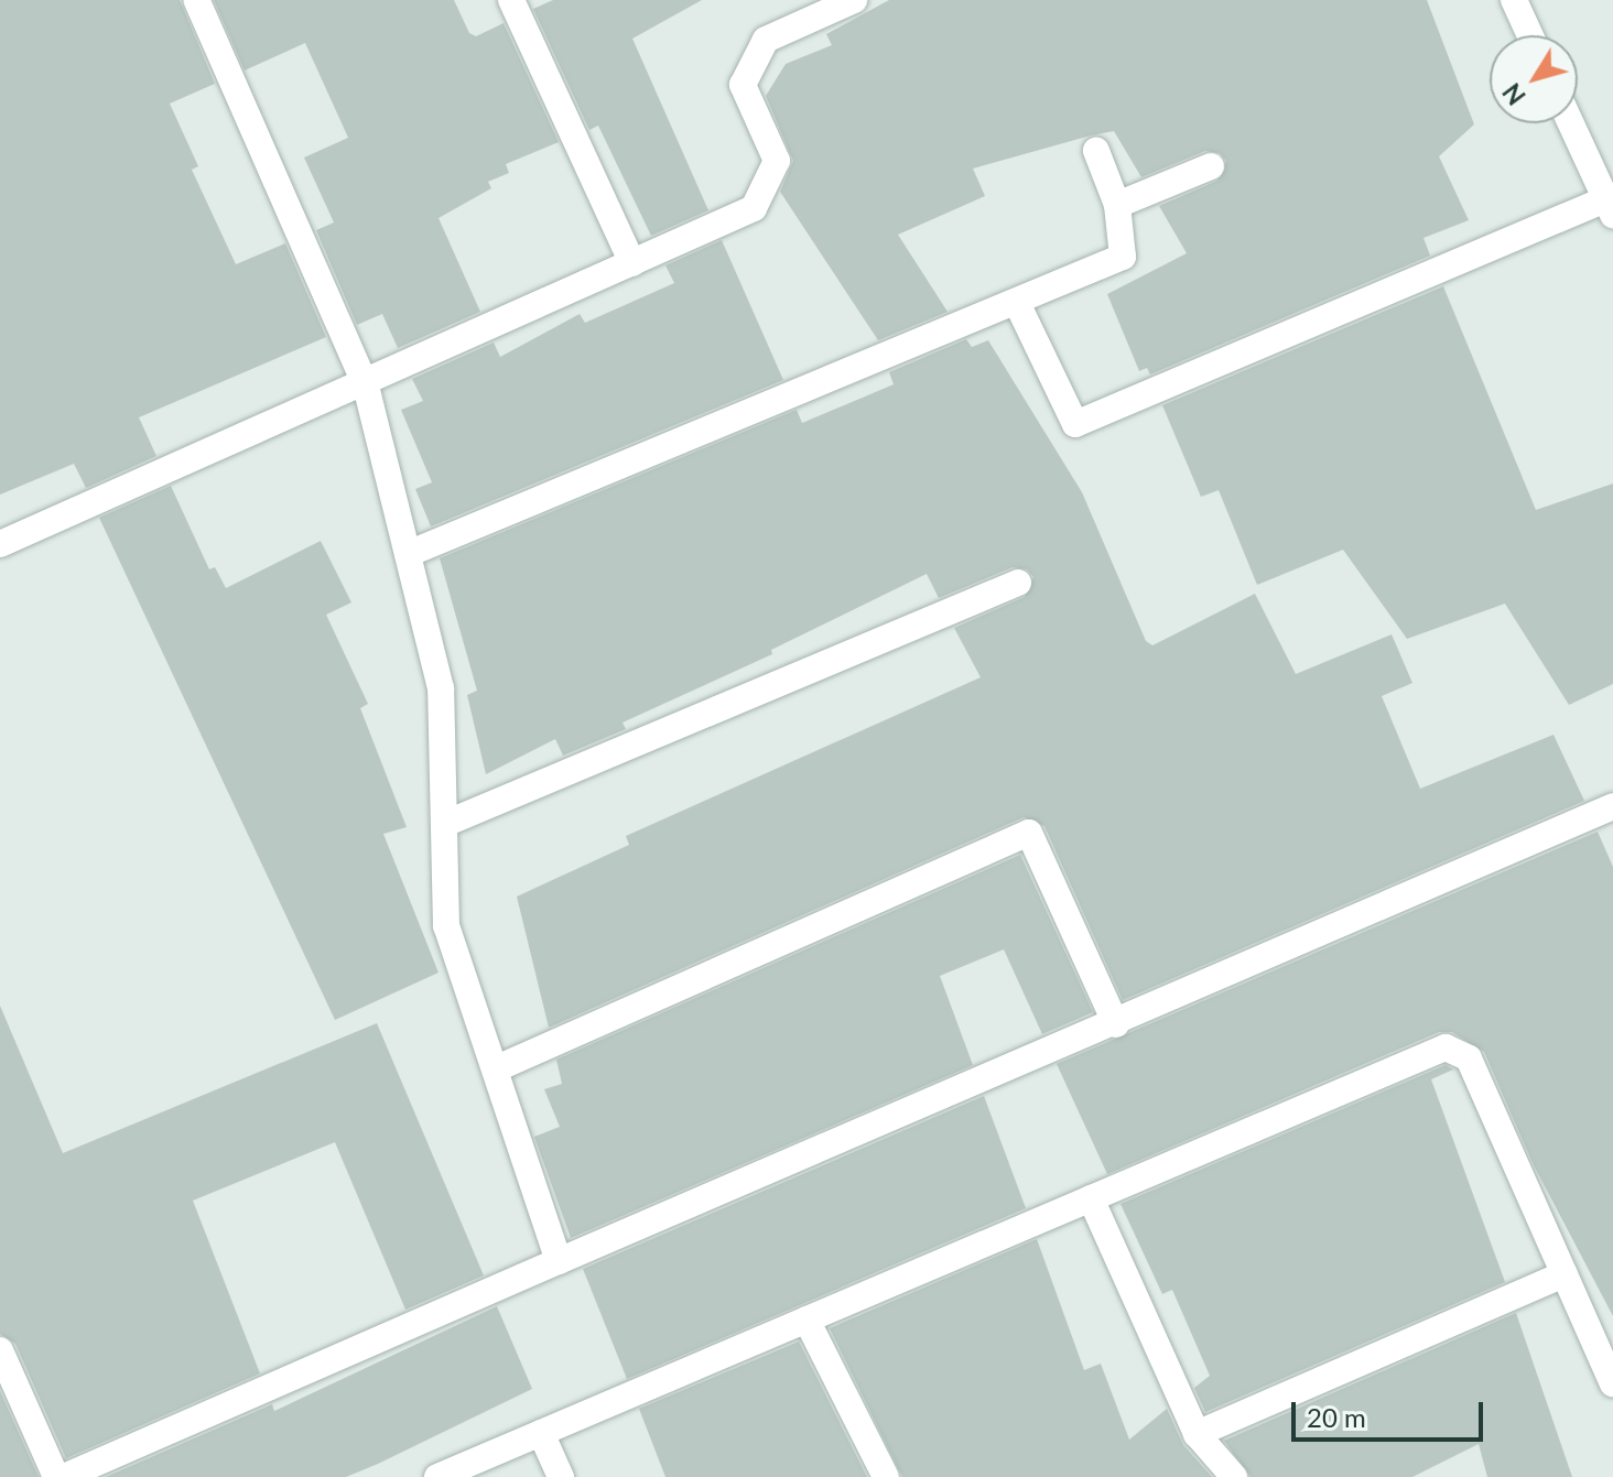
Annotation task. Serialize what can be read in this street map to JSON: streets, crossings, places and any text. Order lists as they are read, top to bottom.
{
  "scale_bar": "20 m",
  "north": "bottom left"
}
